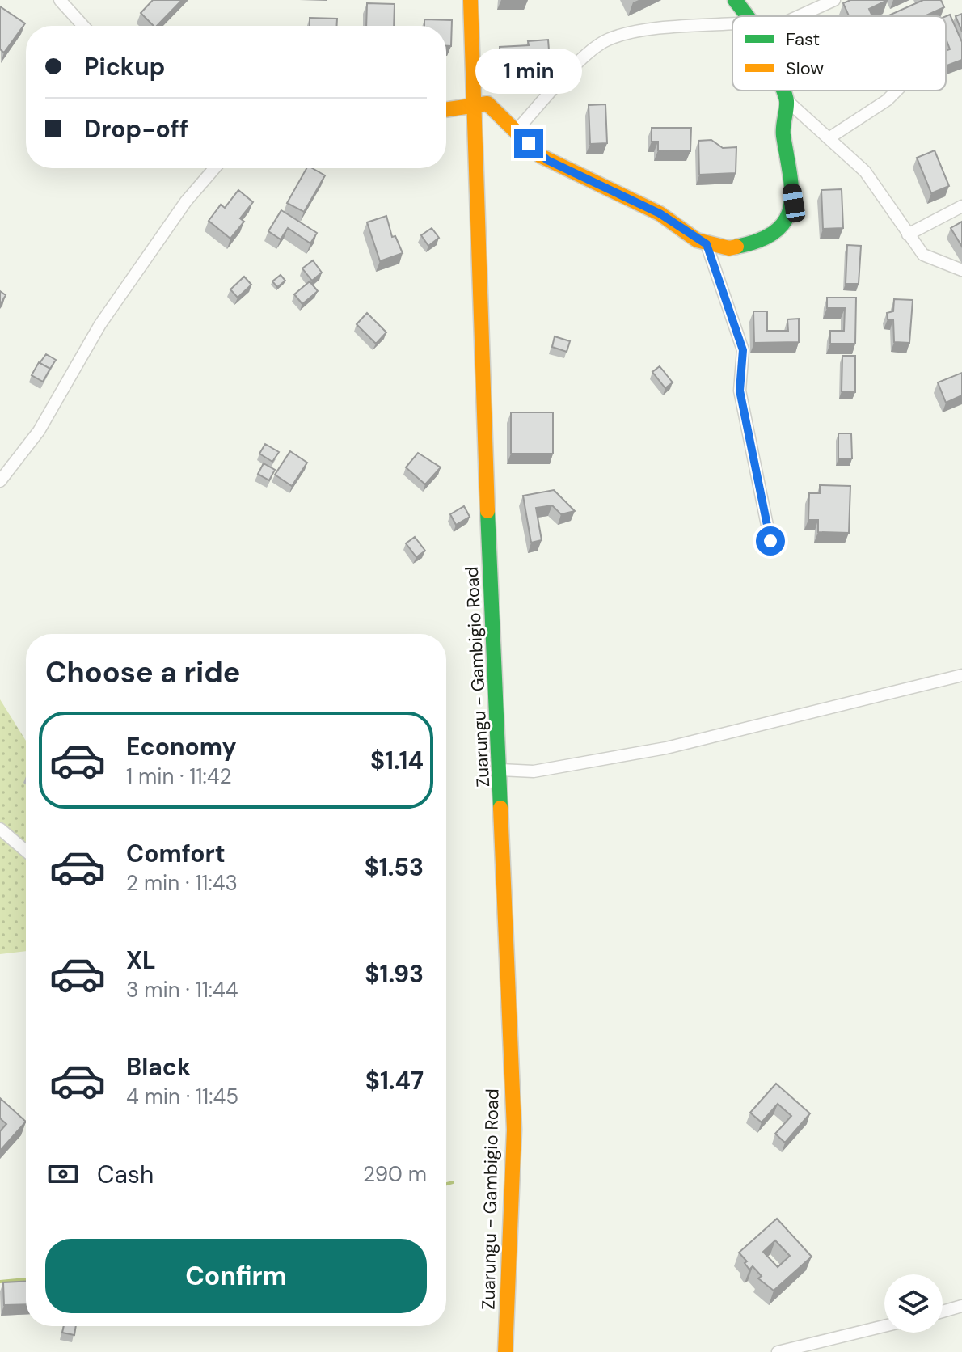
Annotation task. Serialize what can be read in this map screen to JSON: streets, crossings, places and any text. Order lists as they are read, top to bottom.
{
  "streets": {
    "street": ["Zuarungu - Gambigio Road"]
  },
  "legend": ["Fast", "Slow"],
  "page": {
    "banner": ["Pickup", "Drop-off"],
    "bubble": "1 min",
    "heading": "Choose a ride",
    "list": [
      {
        "name": "Economy",
        "note": "1 min · 11:42",
        "value": "$1.14"
      },
      {
        "name": "Comfort",
        "note": "2 min · 11:43",
        "value": "$1.53"
      },
      {
        "name": "XL",
        "note": "3 min · 11:44",
        "value": "$1.93"
      },
      {
        "name": "Black",
        "note": "4 min · 11:45",
        "value": "$1.47"
      }
    ],
    "pay": ["Cash", "290 m"],
    "buttons": "Confirm"
  }
}
